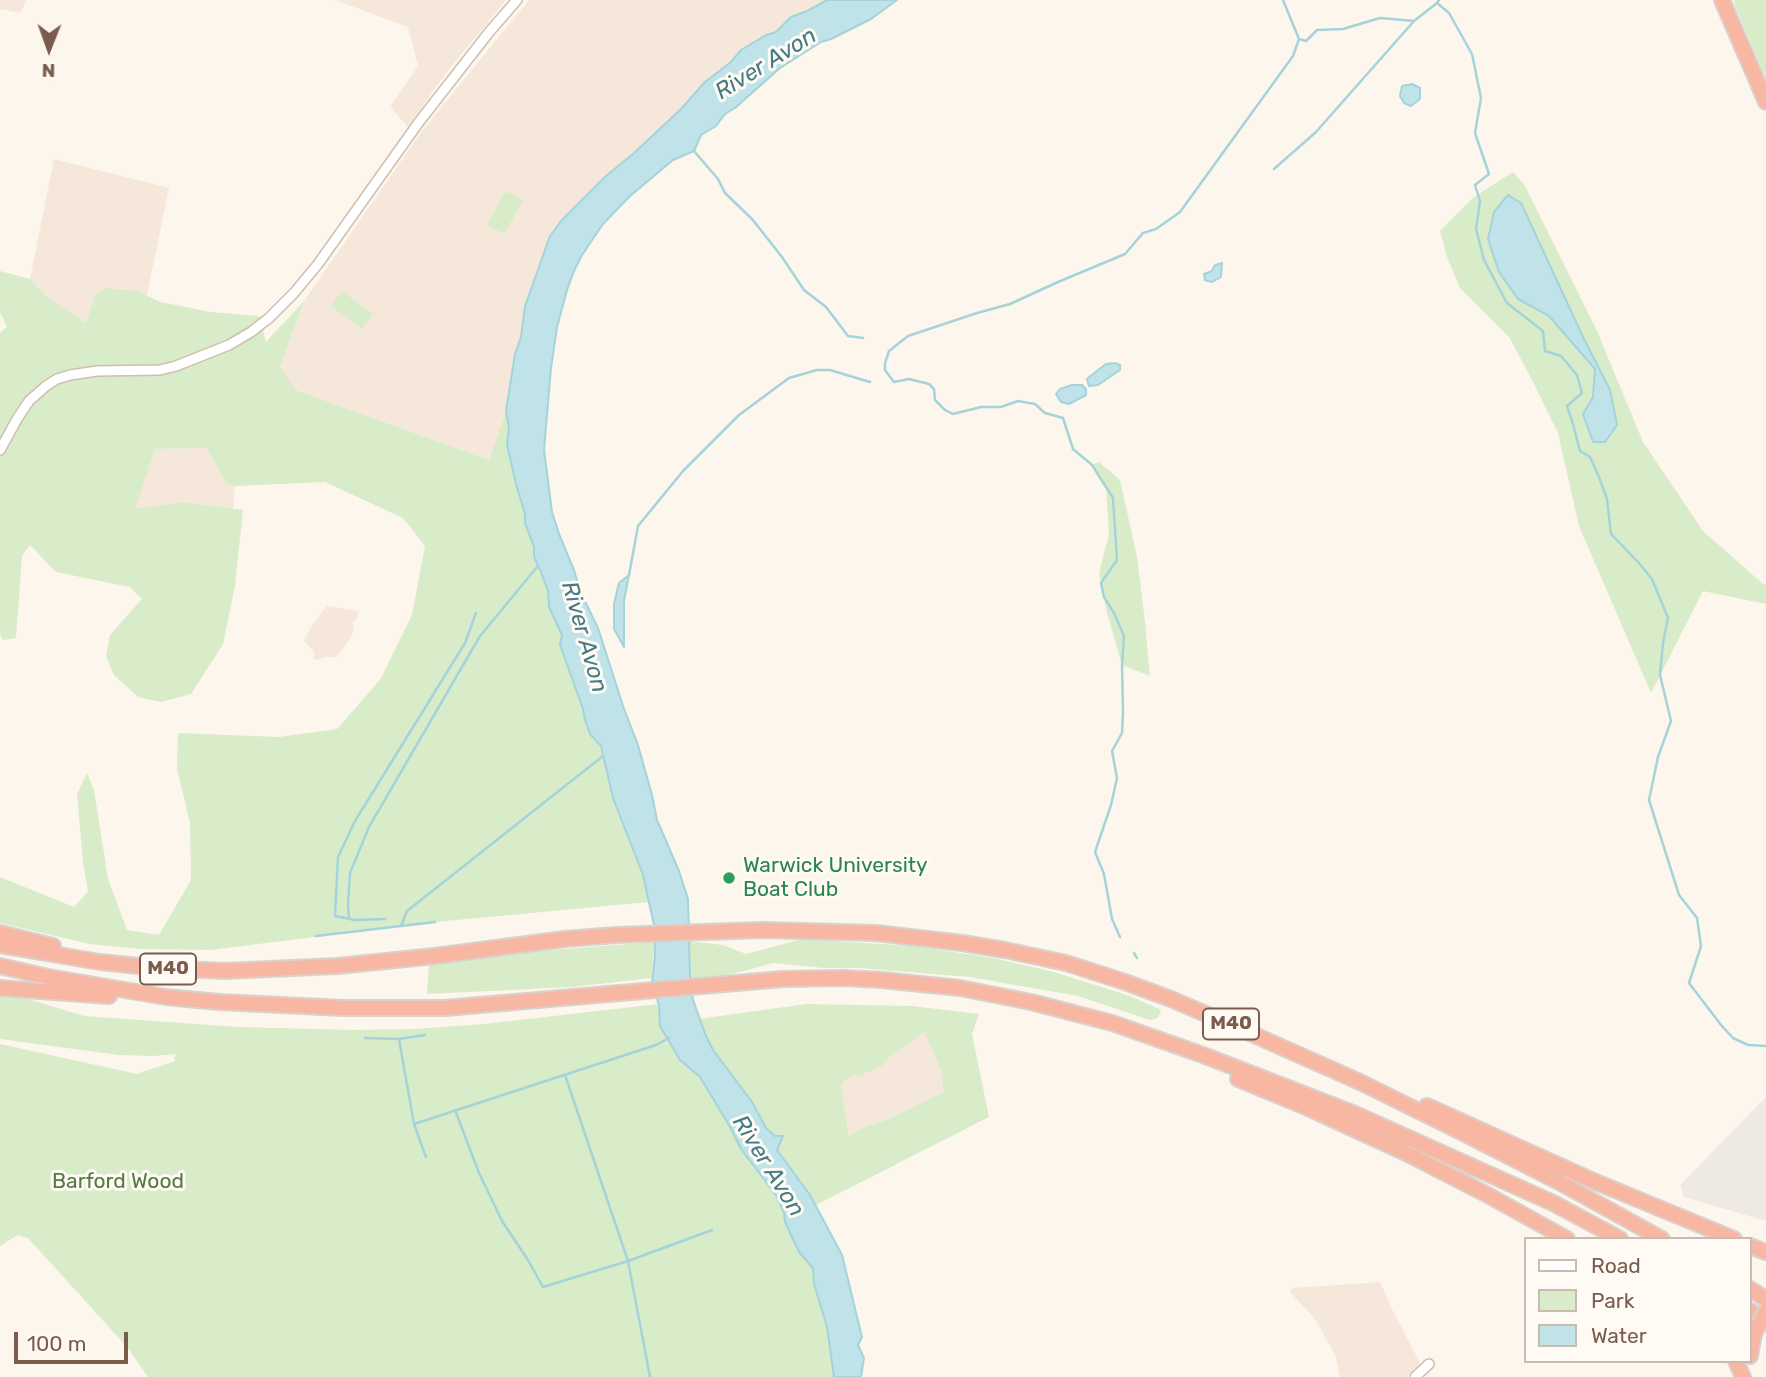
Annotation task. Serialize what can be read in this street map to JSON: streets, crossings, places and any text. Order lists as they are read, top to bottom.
{
  "streets": {
    "highway": ["M40"]
  },
  "water": ["River Avon"],
  "parks": ["Barford Wood"],
  "places": ["Warwick University Boat Club"],
  "legend": ["Road", "Park", "Water"],
  "scale_bar": "100 m",
  "north": "bottom"
}
